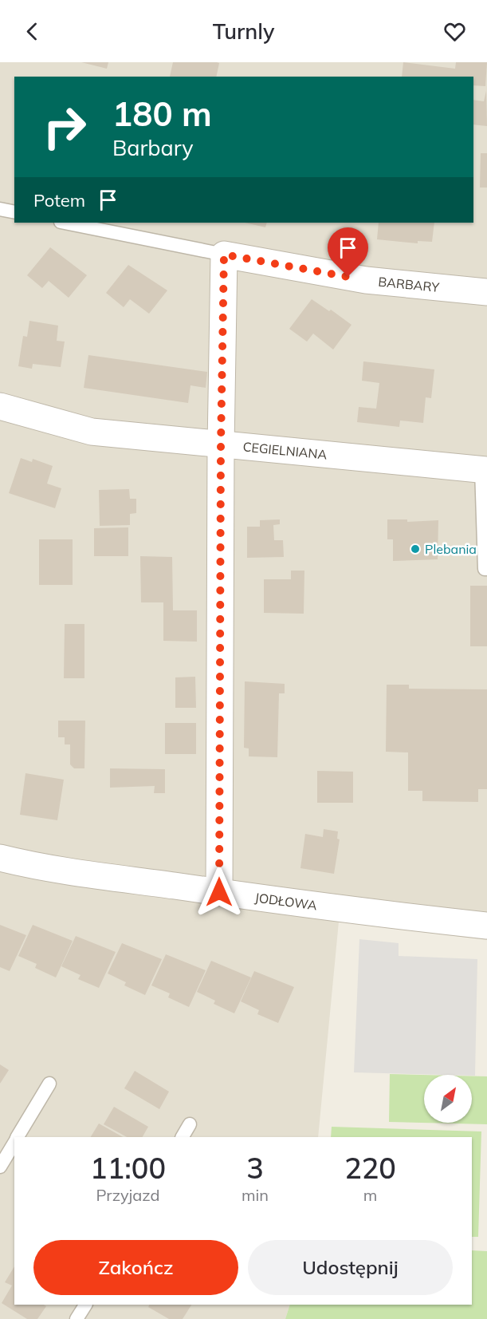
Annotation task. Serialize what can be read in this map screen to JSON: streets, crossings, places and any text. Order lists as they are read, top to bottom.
{
  "streets": {
    "street": ["BARBARY", "CEGIELNIANA", "JODŁOWA"]
  },
  "places": ["Plebania"],
  "north": "top right",
  "page": {
    "header": "Turnly",
    "turn": ["180 m", "Barbary"],
    "then": "Potem",
    "eta": [
      "11:00",
      "Przyjazd",
      "3",
      "min",
      "220",
      "m"
    ],
    "buttons": ["Zakończ", "Udostępnij"]
  }
}
